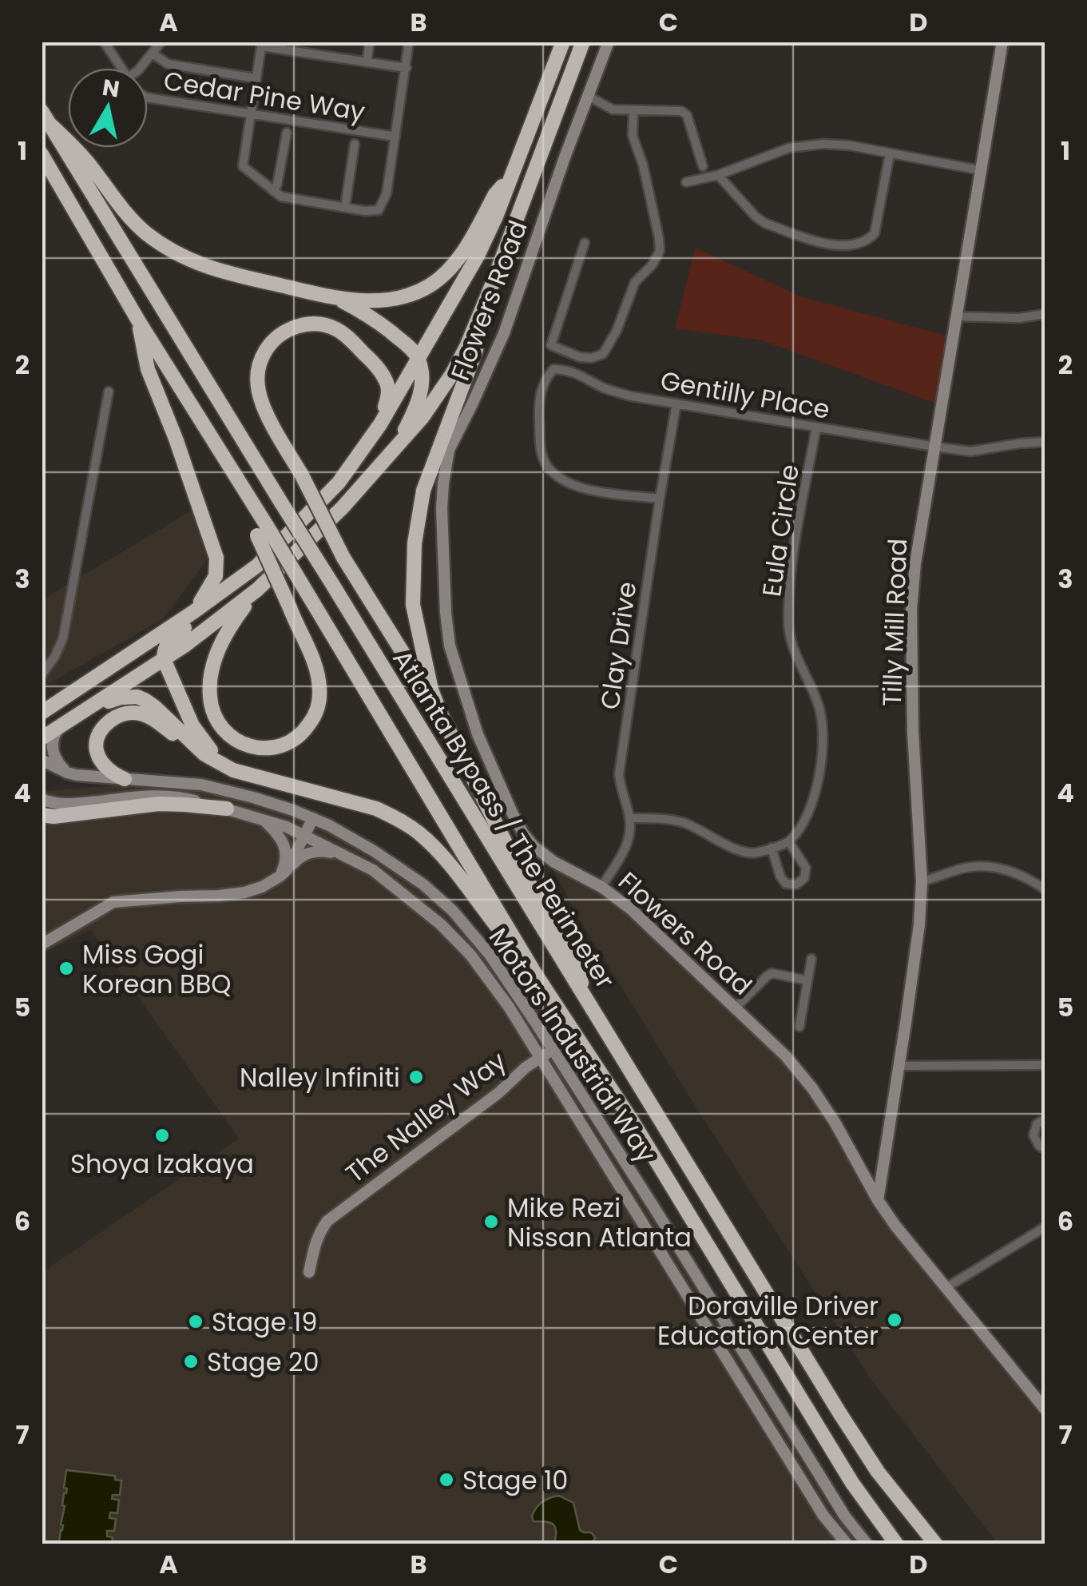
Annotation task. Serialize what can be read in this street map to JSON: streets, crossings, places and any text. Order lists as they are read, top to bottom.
{
  "streets": {
    "highway": ["Atlanta Bypass / The Perimeter"],
    "main road": [
      "Flowers Road",
      "Tilly Mill Road",
      "Motors Industrial Way",
      "The Nalley Way"
    ],
    "street": [
      "Cedar Pine Way",
      "Gentilly Place",
      "Eula Circle",
      "Clay Drive"
    ]
  },
  "crossings": [
    ["Flowers Road", "Tilly Mill Road"],
    ["Flowers Road", "Clay Drive"],
    ["Gentilly Place", "Eula Circle"],
    ["Gentilly Place", "Tilly Mill Road"],
    ["Gentilly Place", "Clay Drive"],
    ["Motors Industrial Way", "The Nalley Way"]
  ],
  "places": [
    "Miss Gogi Korean BBQ",
    "Nalley Infiniti",
    "Shoya Izakaya",
    "Mike Rezi Nissan Atlanta",
    "Doraville Driver Education Center",
    "Stage 19",
    "Stage 20",
    "Stage 10"
  ],
  "north": "top",
  "grid": {
    "columns": [
      "A",
      "B",
      "C",
      "D"
    ],
    "rows": [
      "1",
      "2",
      "3",
      "4",
      "5",
      "6",
      "7"
    ]
  }
}
